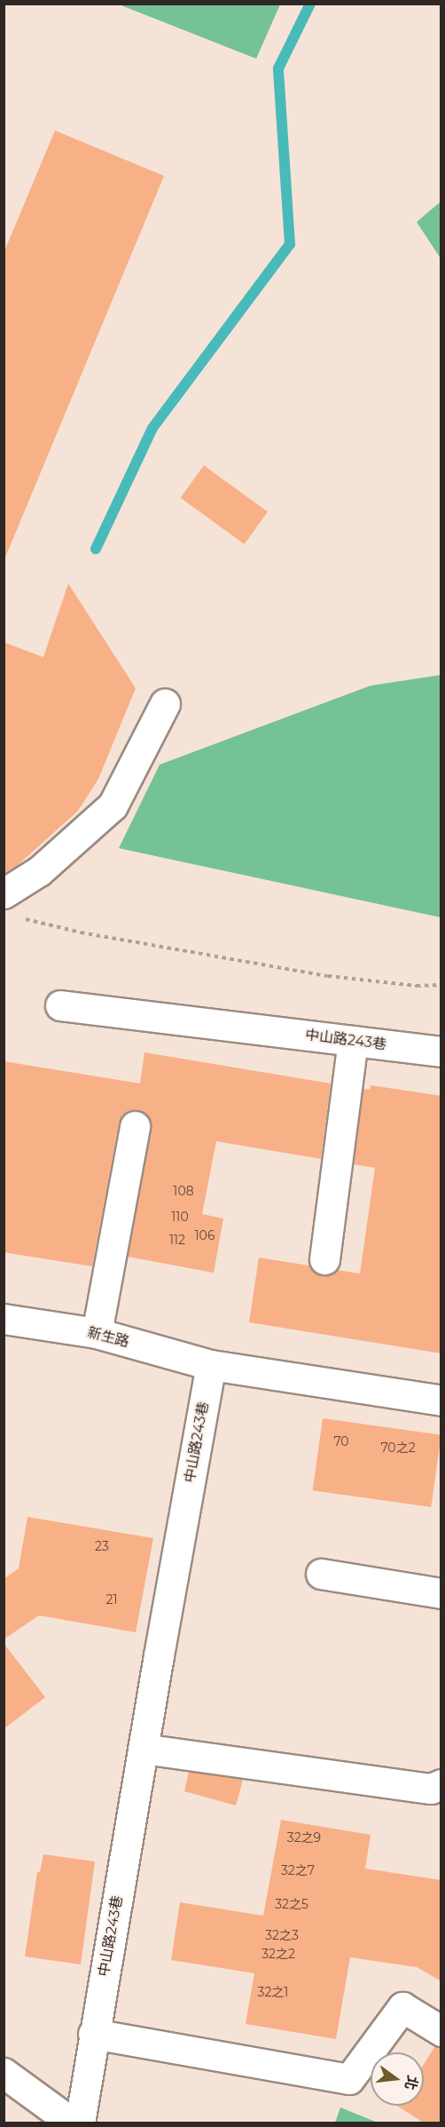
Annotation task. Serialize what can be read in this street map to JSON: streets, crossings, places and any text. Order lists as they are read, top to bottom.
{
  "streets": {
    "street": ["中山路243巷", "新生路"]
  },
  "crossings": [
    ["中山路243巷", "新生路"]
  ],
  "house_numbers": [
    "108",
    "110",
    "106",
    "112",
    "70",
    "70之2",
    "23",
    "21",
    "32之9",
    "32之7",
    "32之5",
    "32之3",
    "32之2",
    "32之1"
  ],
  "north": "right"
}
